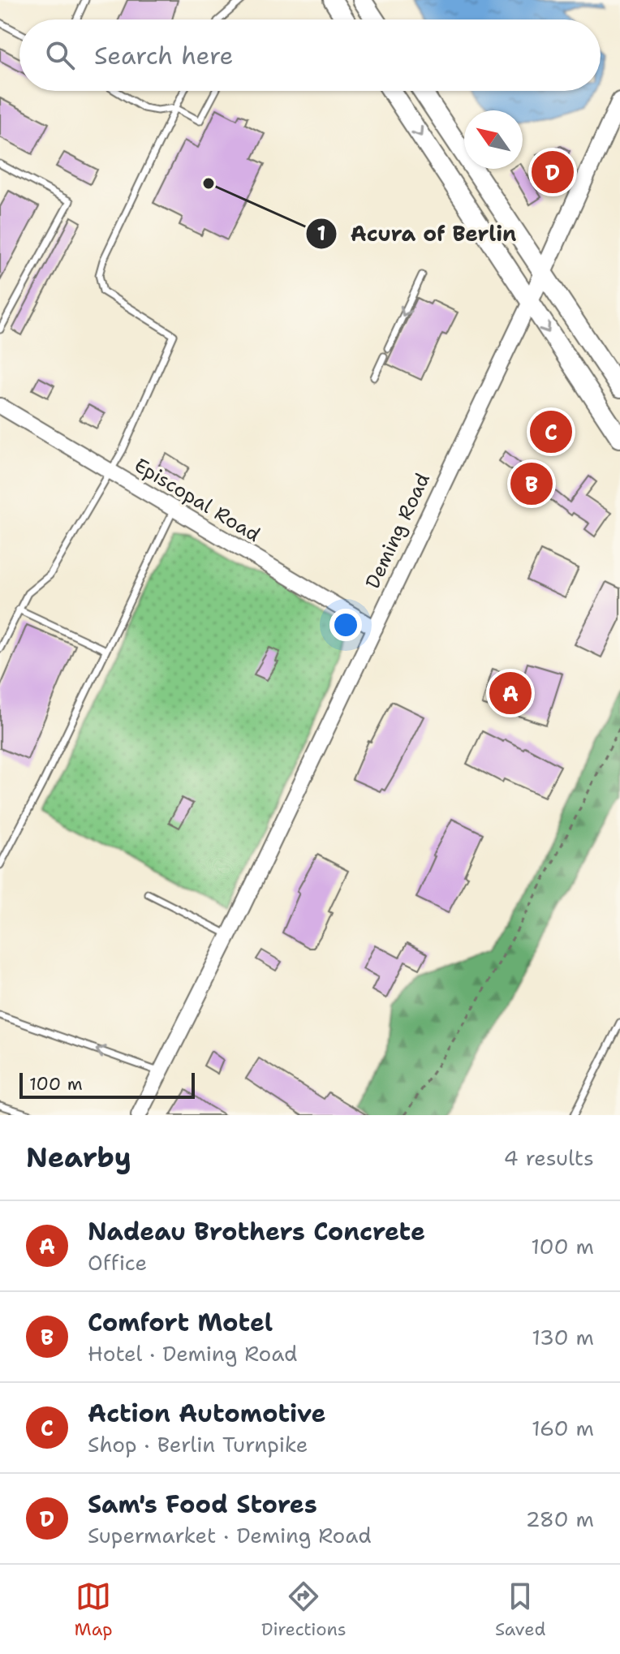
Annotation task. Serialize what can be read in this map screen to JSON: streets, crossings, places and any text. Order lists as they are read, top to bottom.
{
  "streets": {
    "main road": ["Deming Road"],
    "street": ["Episcopal Road"]
  },
  "crossings": [
    ["Episcopal Road", "Deming Road"]
  ],
  "places": ["Acura of Berlin"],
  "scale_bar": "100 m",
  "north": "top left",
  "page": {
    "search": "Search here",
    "pins": [
      "D",
      "C",
      "B",
      "A"
    ],
    "scale": "100 m",
    "heading": ["Nearby", "4 results"],
    "list": [
      {
        "mark": "A",
        "name": "Nadeau Brothers Concrete",
        "note": "Office",
        "value": "100 m"
      },
      {
        "mark": "B",
        "name": "Comfort Motel",
        "note": "Hotel · Deming Road",
        "value": "130 m"
      },
      {
        "mark": "C",
        "name": "Action Automotive",
        "note": "Shop · Berlin Turnpike",
        "value": "160 m"
      },
      {
        "mark": "D",
        "name": "Sam's Food Stores",
        "note": "Supermarket · Deming Road",
        "value": "280 m"
      }
    ],
    "nav": ["Map", "Directions", "Saved"]
  }
}
